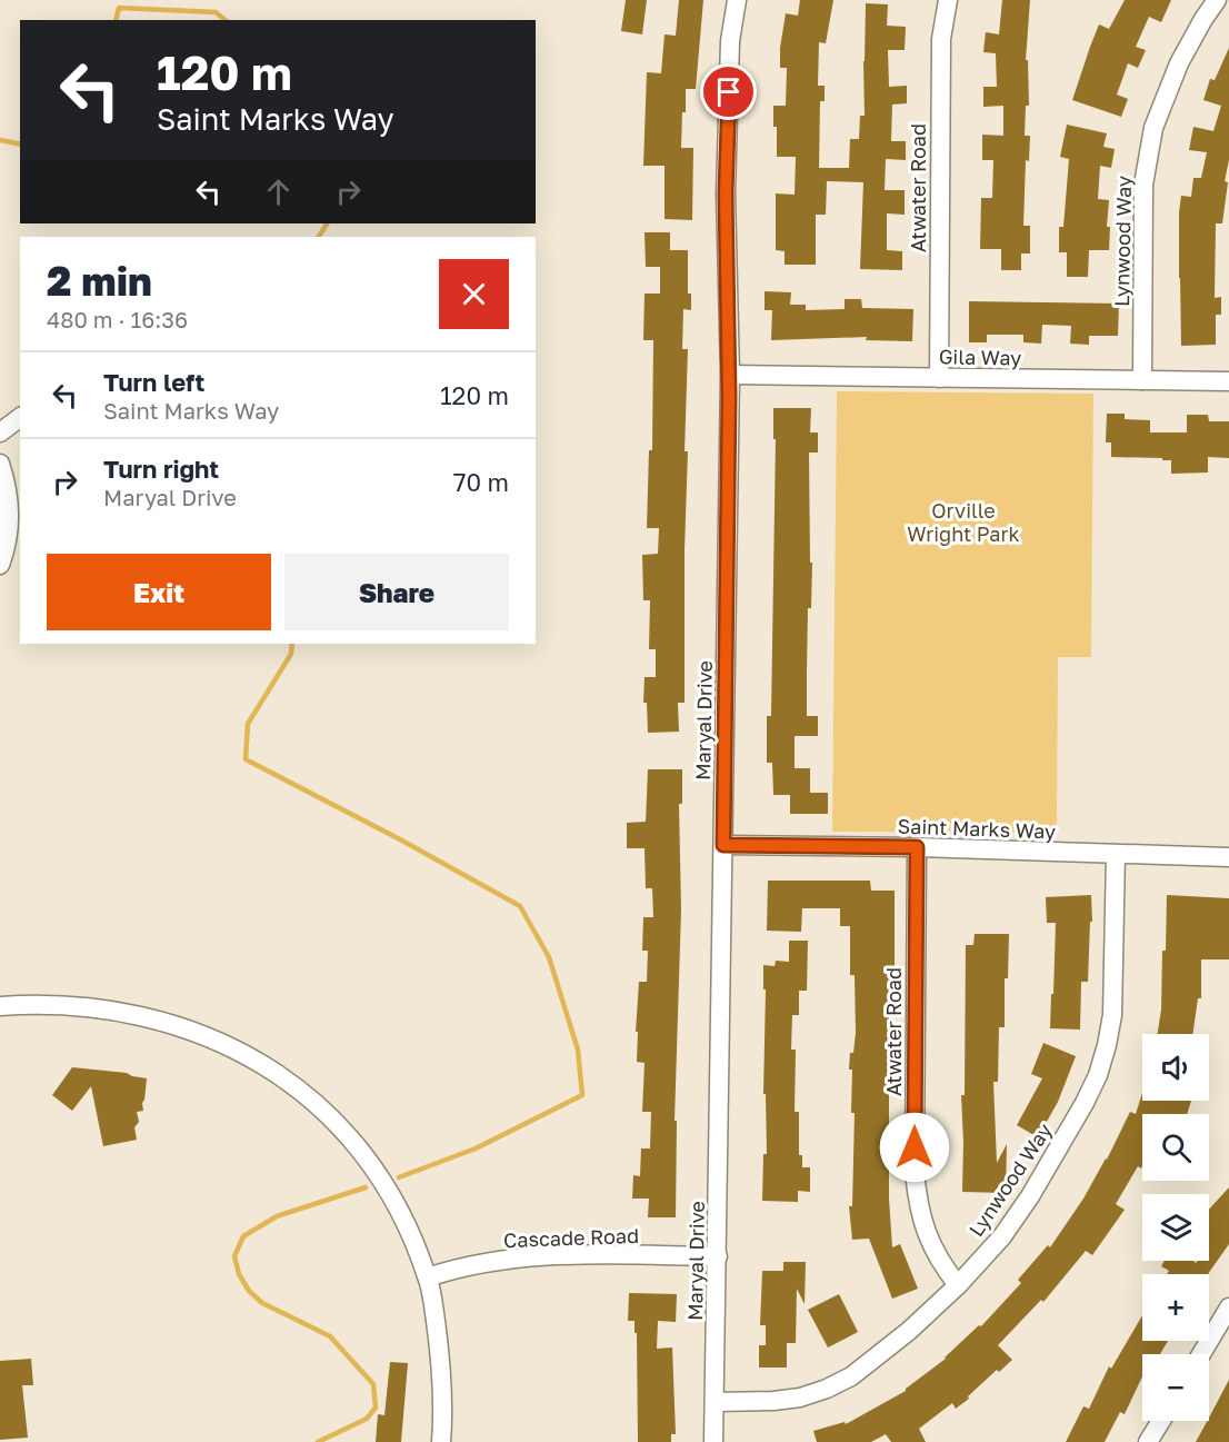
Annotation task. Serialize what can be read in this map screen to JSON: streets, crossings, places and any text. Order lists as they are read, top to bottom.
{
  "streets": {
    "street": [
      "Atwater Road",
      "Lynwood Way",
      "Gila Way",
      "Maryal Drive",
      "Saint Marks Way",
      "Cascade Road"
    ]
  },
  "crossings": [
    ["Atwater Road", "Lynwood Way"],
    ["Atwater Road", "Gila Way"],
    ["Atwater Road", "Saint Marks Way"],
    ["Lynwood Way", "Gila Way"],
    ["Lynwood Way", "Maryal Drive"],
    ["Lynwood Way", "Saint Marks Way"],
    ["Gila Way", "Maryal Drive"],
    ["Maryal Drive", "Saint Marks Way"],
    ["Maryal Drive", "Cascade Road"]
  ],
  "parks": ["Orville Wright Park"],
  "page": {
    "turn": ["120 m", "Saint Marks Way"],
    "heading": ["2 min", "480 m · 16:36"],
    "list": [
      {
        "name": "Turn left",
        "note": "Saint Marks Way",
        "value": "120 m"
      },
      {
        "name": "Turn right",
        "note": "Maryal Drive",
        "value": "70 m"
      }
    ],
    "buttons": ["Exit", "Share"],
    "map_buttons": ["+", "−"]
  }
}
